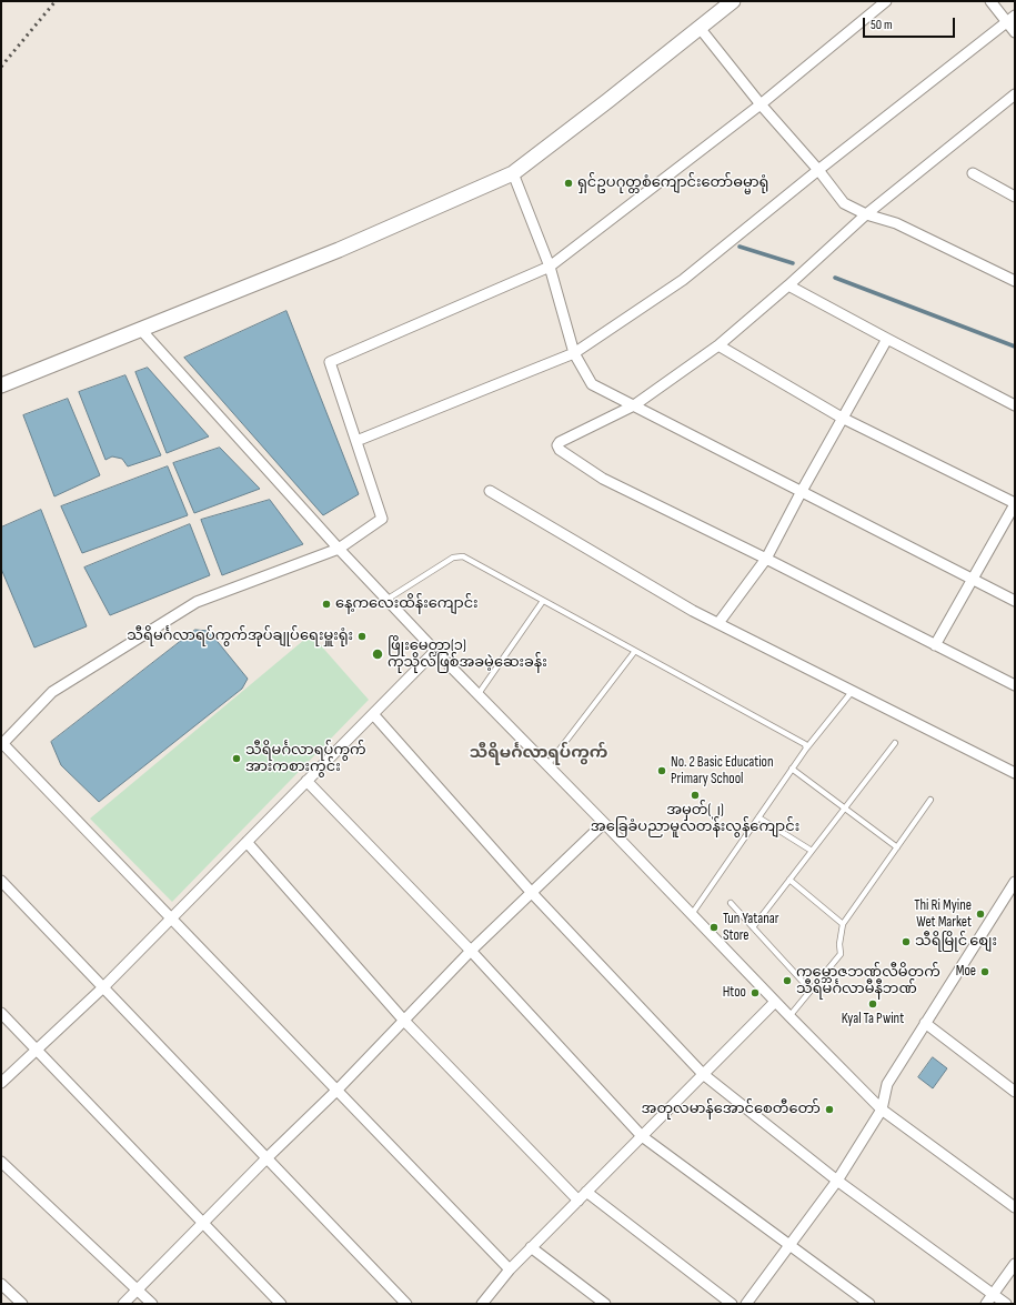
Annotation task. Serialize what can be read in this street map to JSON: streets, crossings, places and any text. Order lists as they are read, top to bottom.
{
  "districts": ["သီရိမင်္ဂလာရပ်ကွက်"],
  "places": [
    "ရှင်ဥပဂုတ္တစံကျောင်းတော်ဓမ္မာရုံ",
    "နေ့ကလေးထိန်းကျောင်း",
    "သီရိမင်္ဂလာရပ်ကွက်အုပ်ချုပ်ရေးမှူးရုံး",
    "ဖြိုးမေတ္တာ(၁) ကုသိုလ်ဖြစ်အခမဲ့ဆေးခန်း",
    "သီရိမင်္ဂလာရပ်ကွက် အားကစားကွင်း",
    "No. 2 Basic Education Primary School",
    "အမှတ်(၂) အခြေခံပညာမူလတန်းလွန်ကျောင်း",
    "Thi Ri Myine Wet Market",
    "Tun Yatanar Store",
    "သီရိမြိုင် စျေး",
    "Moe",
    "ကမ္ဘောဇဘဏ်လီမိတက် သီရိမင်္ဂလာမီနီဘဏ်",
    "Htoo",
    "Kyal Ta Pwint",
    "အတုလမာန်အောင်စေတီတော်"
  ],
  "scale_bar": "50 m"
}
